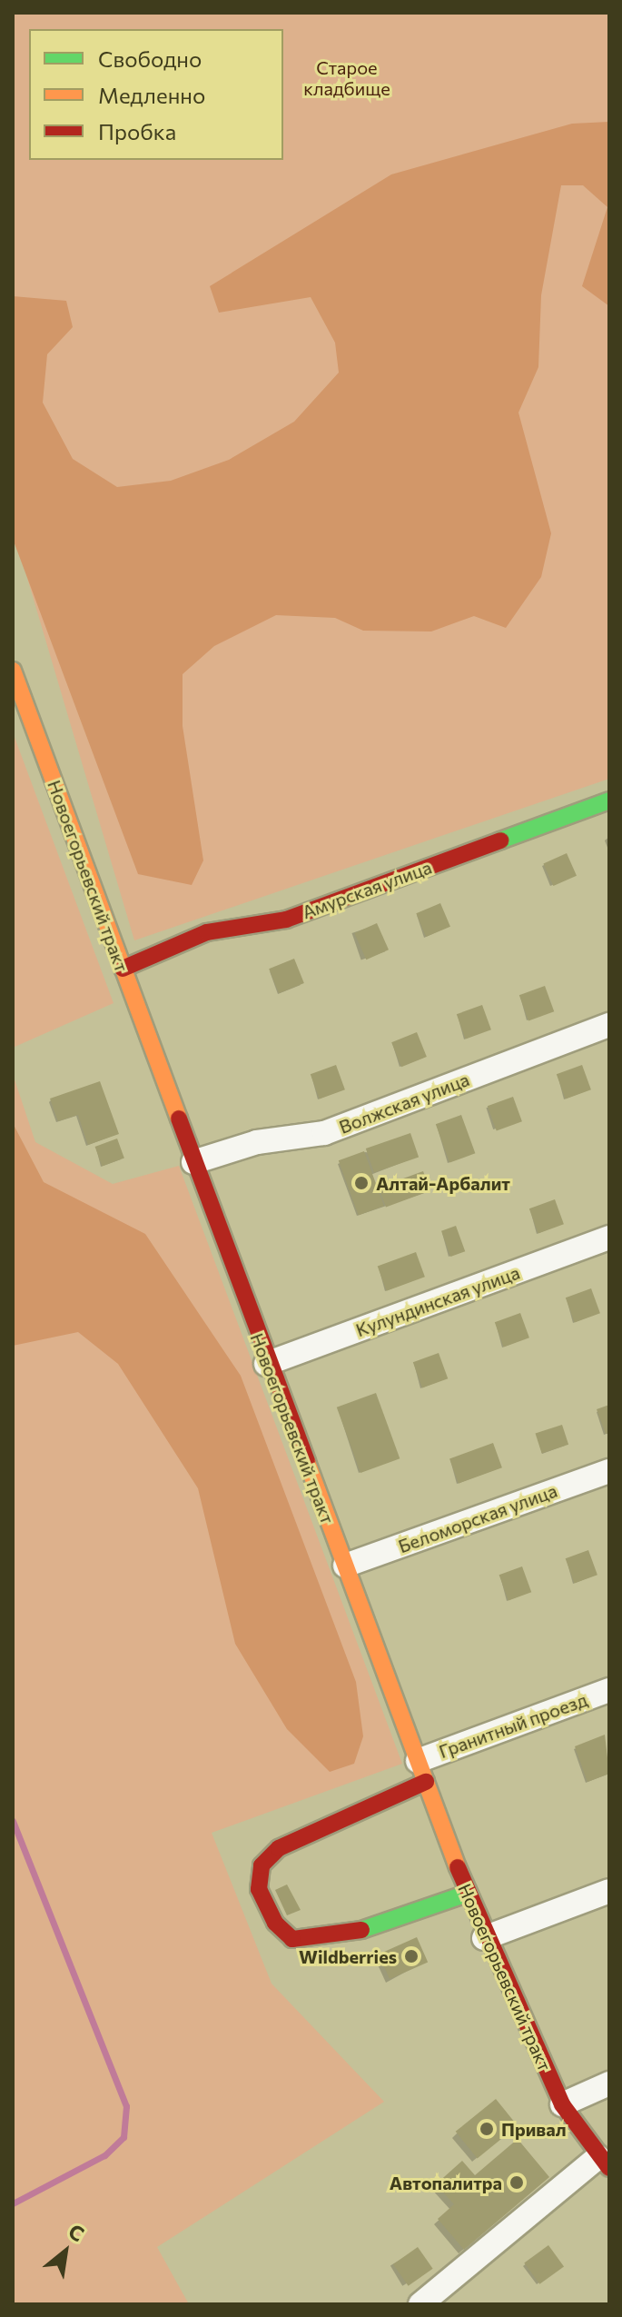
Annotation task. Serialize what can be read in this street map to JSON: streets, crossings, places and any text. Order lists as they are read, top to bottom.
{
  "streets": {
    "main road": ["Новоегорьевский тракт", "Амурская улица"],
    "street": [
      "Волжская улица",
      "Кулундинская улица",
      "Беломорская улица",
      "Гранитный проезд"
    ]
  },
  "crossings": [
    ["Новоегорьевский тракт", "Амурская улица"],
    ["Новоегорьевский тракт", "Волжская улица"],
    ["Новоегорьевский тракт", "Кулундинская улица"],
    ["Новоегорьевский тракт", "Беломорская улица"],
    ["Новоегорьевский тракт", "Гранитный проезд"]
  ],
  "parks": ["Старое кладбище"],
  "places": [
    "Алтай-Арбалит",
    "Wildberries",
    "Привал",
    "Автопалитра"
  ],
  "legend": ["Свободно", "Медленно", "Пробка"],
  "north": "top right"
}
